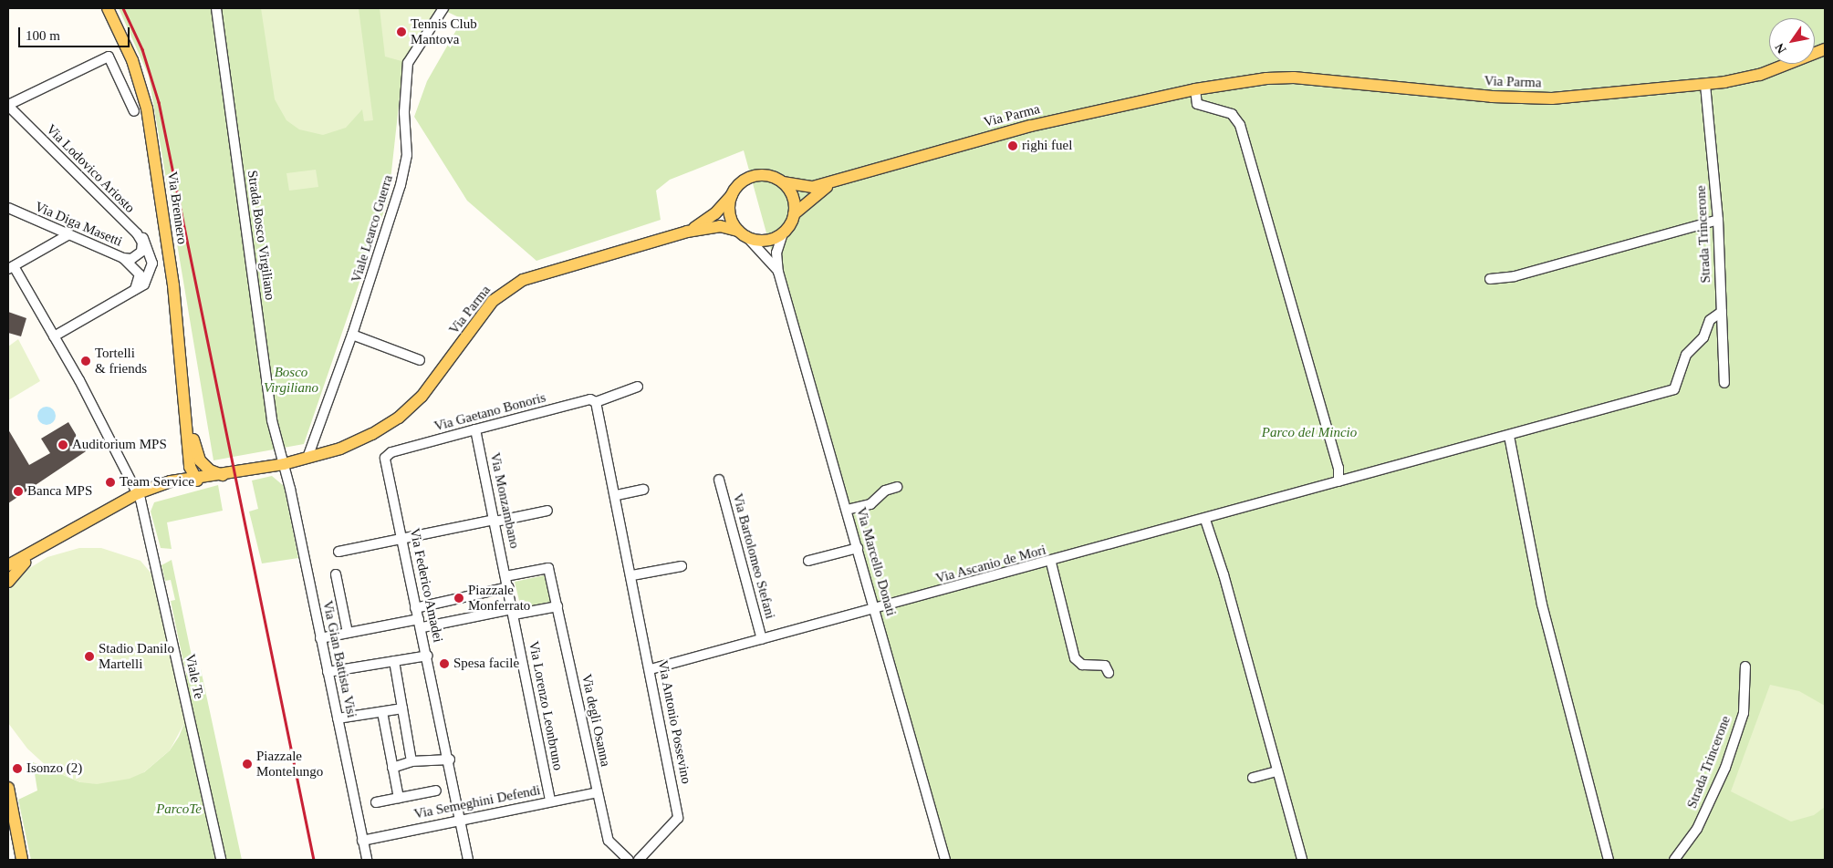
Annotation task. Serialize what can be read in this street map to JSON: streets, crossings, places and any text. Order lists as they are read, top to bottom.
{
  "streets": {
    "main road": ["Via Parma", "Via Brennero"],
    "street": [
      "Via Lodovico Ariosto",
      "Via Diga Masetti",
      "Viale Learco Guerra",
      "Strada Trincerone",
      "Strada Bosco Virgiliano",
      "Via Gaetano Bonoris",
      "Via Monzambano",
      "Via Bartolomeo Stefani",
      "Via Marcello Donati",
      "Via Ascanio de Mori",
      "Via Federico Amadei",
      "Via Gian Battista Visi",
      "Viale Te",
      "Via Lorenzo Leonbruno",
      "Via degli Osanna",
      "Via Antonio Possevino",
      "Via Semeghini Defendi"
    ]
  },
  "crossings": [
    ["Via Parma", "Via Brennero"],
    ["Via Parma", "Viale Learco Guerra"],
    ["Via Parma", "Strada Trincerone"],
    ["Via Parma", "Strada Bosco Virgiliano"],
    ["Via Parma", "Via Marcello Donati"],
    ["Via Parma", "Via Gian Battista Visi"],
    ["Via Lodovico Ariosto", "Via Diga Masetti"],
    ["Strada Trincerone", "Via Ascanio de Mori"],
    ["Strada Bosco Virgiliano", "Via Gian Battista Visi"],
    ["Via Gaetano Bonoris", "Via Monzambano"],
    ["Via Gaetano Bonoris", "Via Federico Amadei"],
    ["Via Gaetano Bonoris", "Via Antonio Possevino"],
    ["Via Monzambano", "Via Lorenzo Leonbruno"],
    ["Via Monzambano", "Via degli Osanna"],
    ["Via Bartolomeo Stefani", "Via Ascanio de Mori"],
    ["Via Marcello Donati", "Via Ascanio de Mori"],
    ["Via Ascanio de Mori", "Via Antonio Possevino"],
    ["Via Federico Amadei", "Via Semeghini Defendi"],
    ["Via Gian Battista Visi", "Via Semeghini Defendi"],
    ["Via Lorenzo Leonbruno", "Via Semeghini Defendi"],
    ["Via degli Osanna", "Via Semeghini Defendi"]
  ],
  "parks": ["Bosco Virgiliano", "Parco del Mincio", "ParcoTe"],
  "places": [
    "Tennis Club Mantova",
    "righi fuel",
    "Tortelli & friends",
    "Auditorium MPS",
    "Team Service",
    "Banca MPS",
    "Piazzale Monferrato",
    "Stadio Danilo Martelli",
    "Spesa facile",
    "Piazzale Montelungo",
    "Isonzo (2)"
  ],
  "scale_bar": "100 m",
  "north": "bottom left"
}
